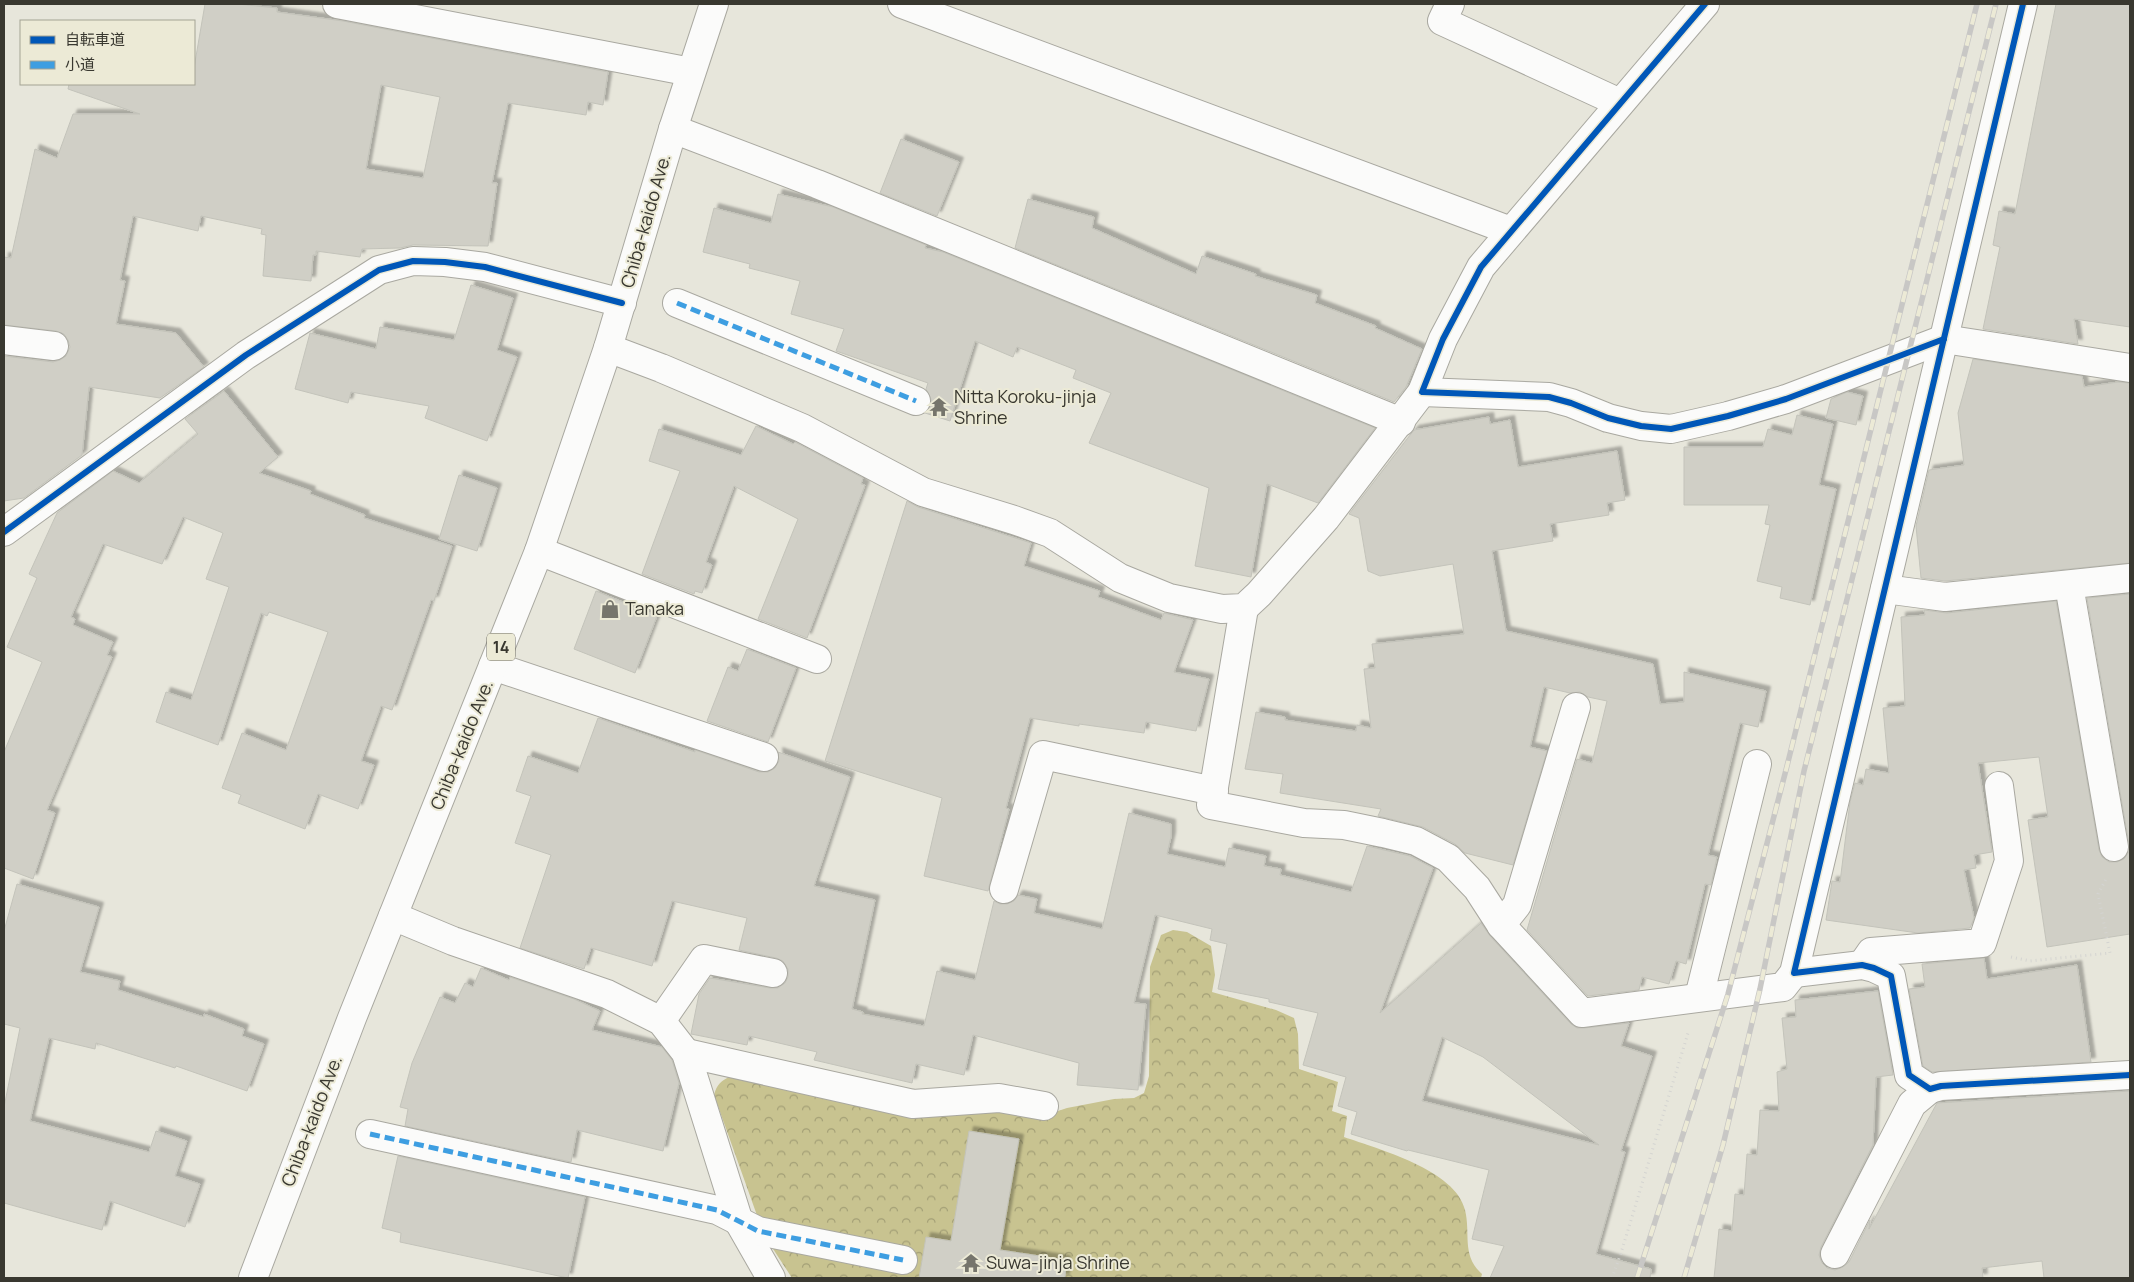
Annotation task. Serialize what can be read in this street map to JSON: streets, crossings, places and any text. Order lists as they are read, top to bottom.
{
  "streets": {
    "main road": ["Chiba-kaido Ave.", "14"]
  },
  "places": {
    "temple": ["Nitta Koroku-jinja Shrine", "Suwa-jinja Shrine"],
    "shop": ["Tanaka"]
  },
  "legend": ["自転車道", "小道"]
}
